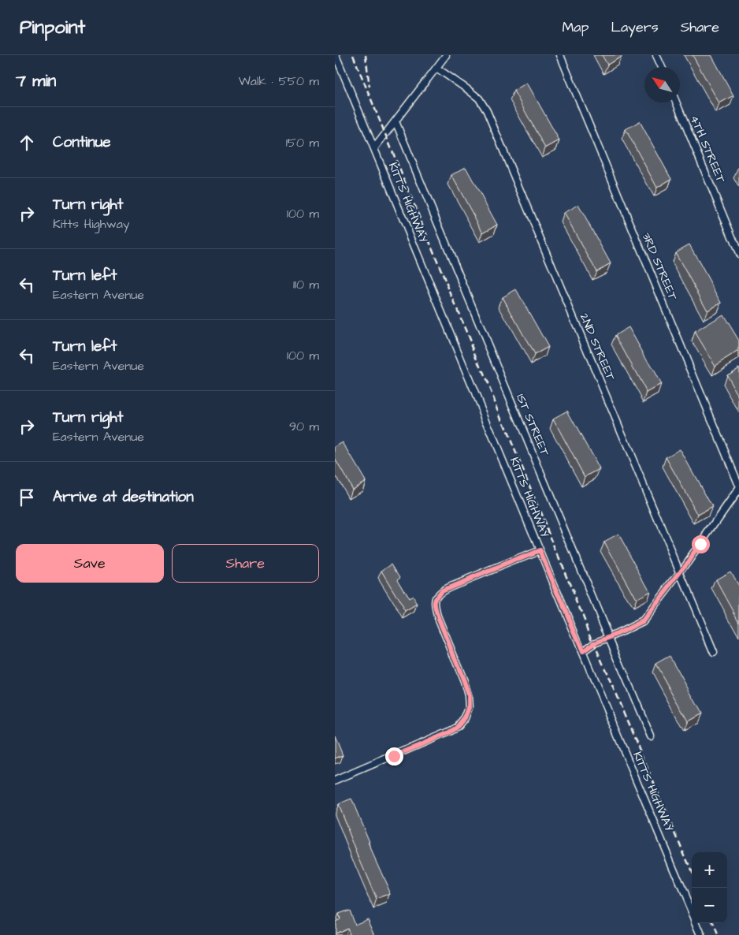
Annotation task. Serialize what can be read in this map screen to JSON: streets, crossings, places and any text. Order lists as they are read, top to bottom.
{
  "streets": {
    "street": [
      "4TH STREET",
      "KITTS HIGHWAY",
      "3RD STREET",
      "2ND STREET",
      "1ST STREET"
    ]
  },
  "north": "top left",
  "page": {
    "header": "Pinpoint",
    "nav": ["Map", "Layers", "Share"],
    "heading": ["7 min", "Walk · 550 m"],
    "list": [
      ["Continue", "150 m"],
      ["Turn right", "Kitts Highway", "100 m"],
      ["Turn left", "Eastern Avenue", "110 m"],
      ["Turn left", "Eastern Avenue", "100 m"],
      ["Turn right", "Eastern Avenue", "90 m"],
      "Arrive at destination"
    ],
    "buttons": ["Save", "Share"],
    "map_buttons": ["+", "−"]
  }
}
